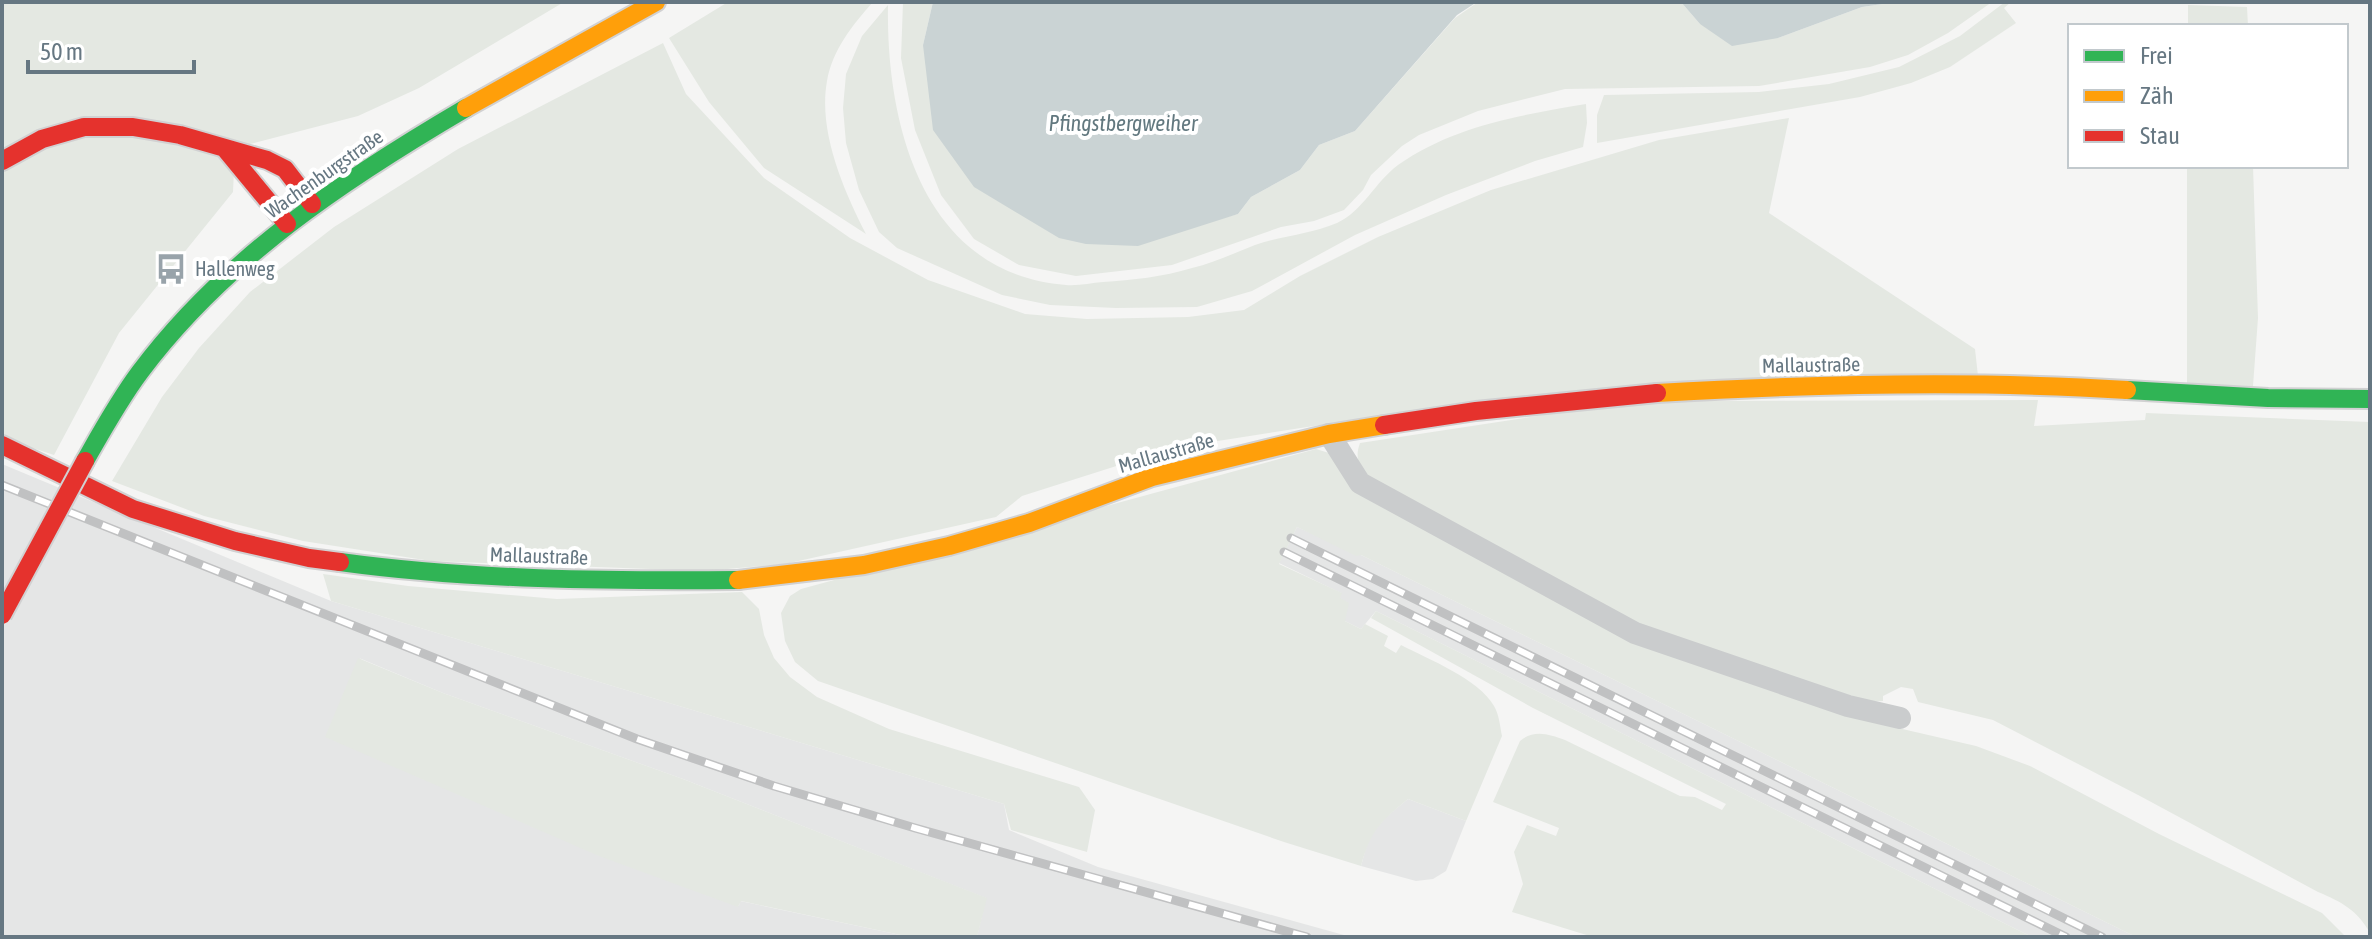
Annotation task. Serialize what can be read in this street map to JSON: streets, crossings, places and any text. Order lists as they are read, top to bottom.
{
  "streets": {
    "street": ["Wachenburgstraße", "Mallaustraße"]
  },
  "water": ["Pfingstbergweiher"],
  "places": {
    "bus stop": ["Hallenweg"]
  },
  "legend": ["Frei", "Zäh", "Stau"],
  "scale_bar": "50 m"
}
